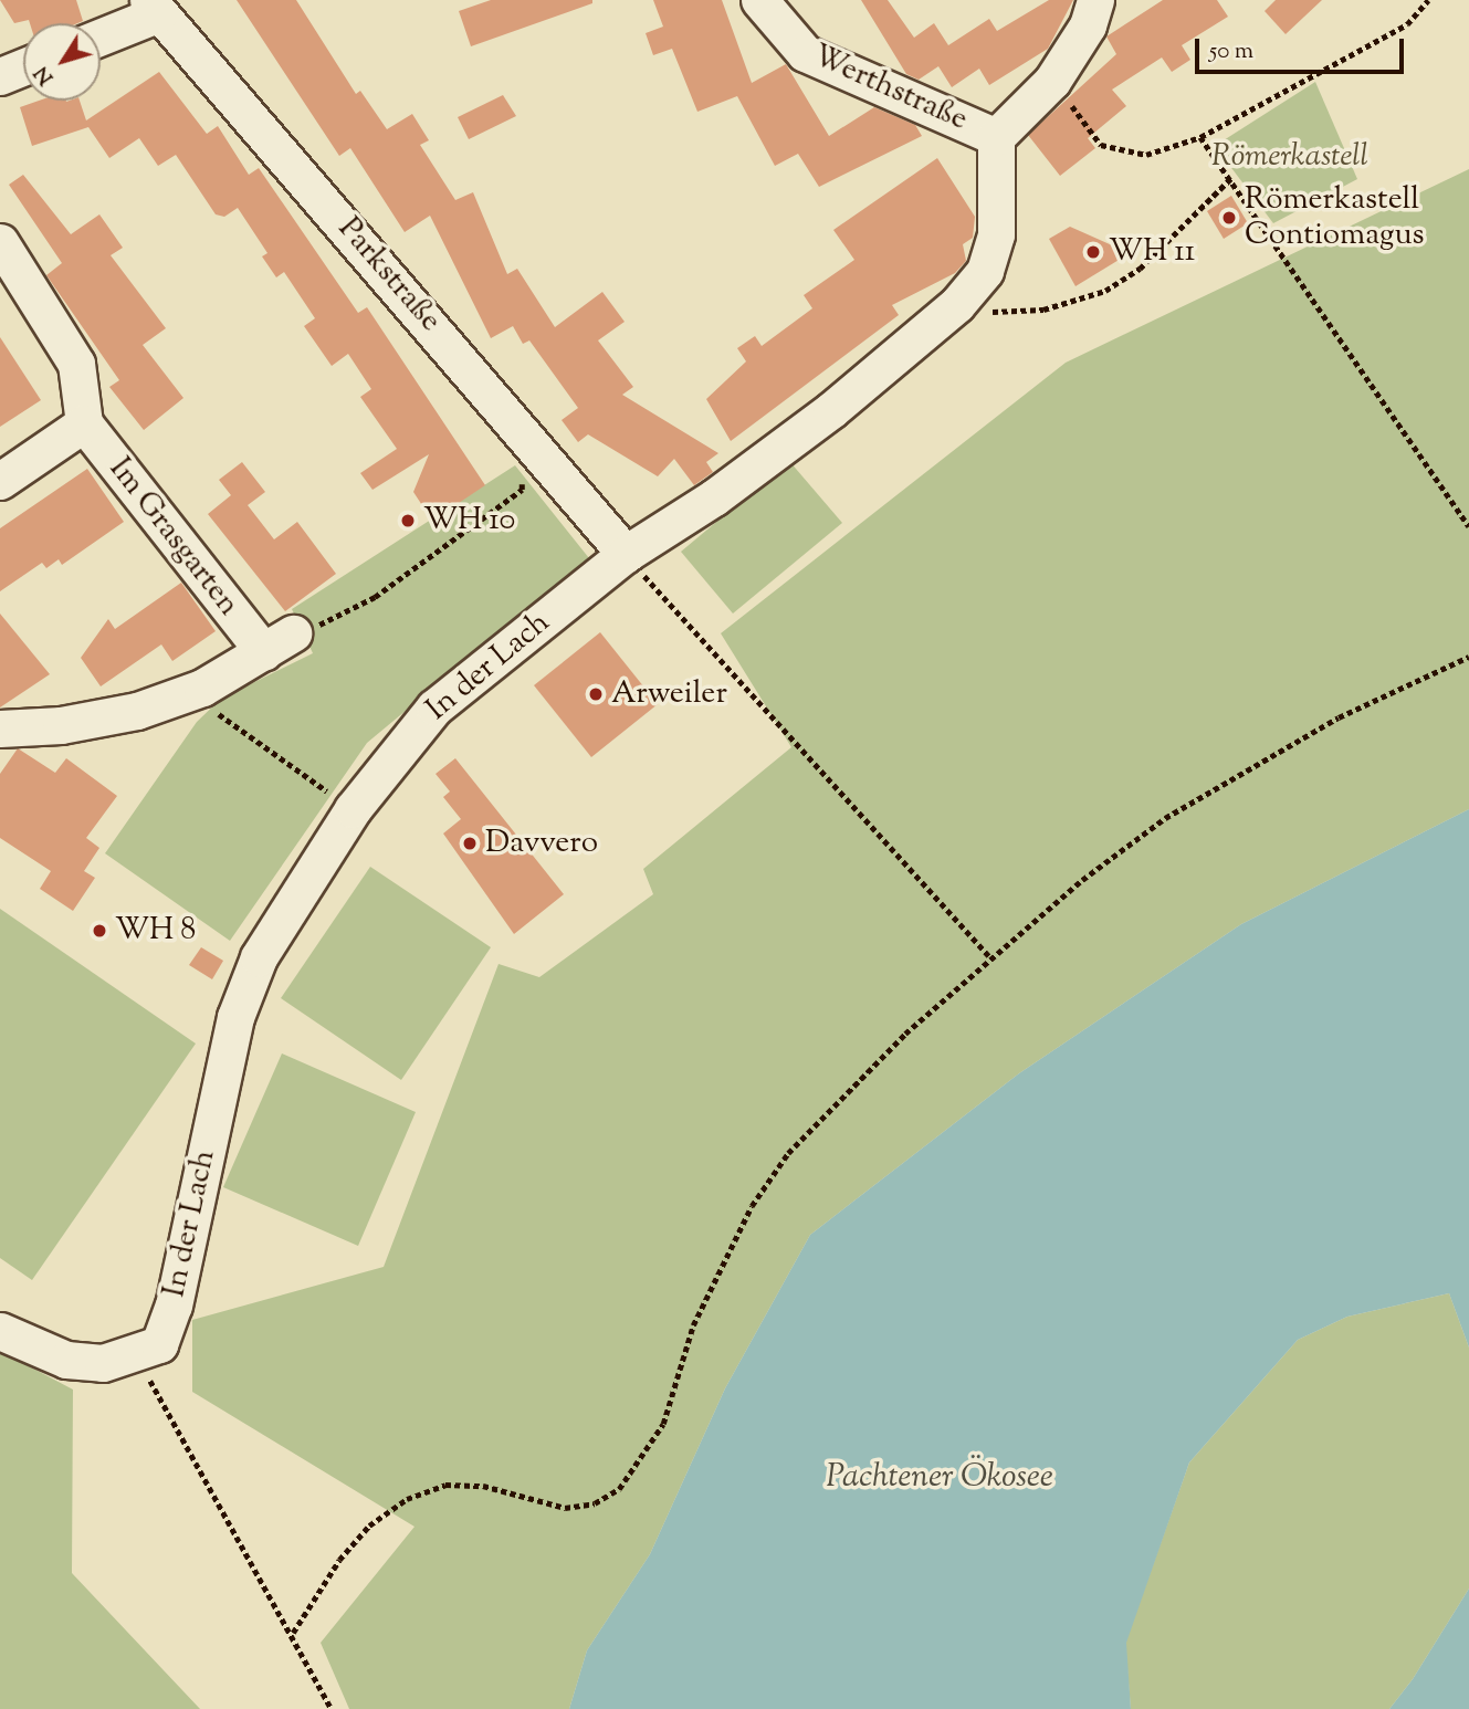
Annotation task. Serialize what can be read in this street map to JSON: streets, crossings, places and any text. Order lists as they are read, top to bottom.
{
  "streets": {
    "street": [
      "Werthstraße",
      "Parkstraße",
      "Im Grasgarten",
      "In der Lach"
    ]
  },
  "crossings": [
    ["Werthstraße", "In der Lach"],
    ["Parkstraße", "In der Lach"]
  ],
  "water": ["Pachtener Ökosee"],
  "parks": ["Römerkastell"],
  "places": [
    "Römerkastell Contiomagus",
    "WH 11",
    "WH 10",
    "Arweiler",
    "Davvero",
    "WH 8"
  ],
  "scale_bar": "50 m",
  "north": "bottom left"
}
